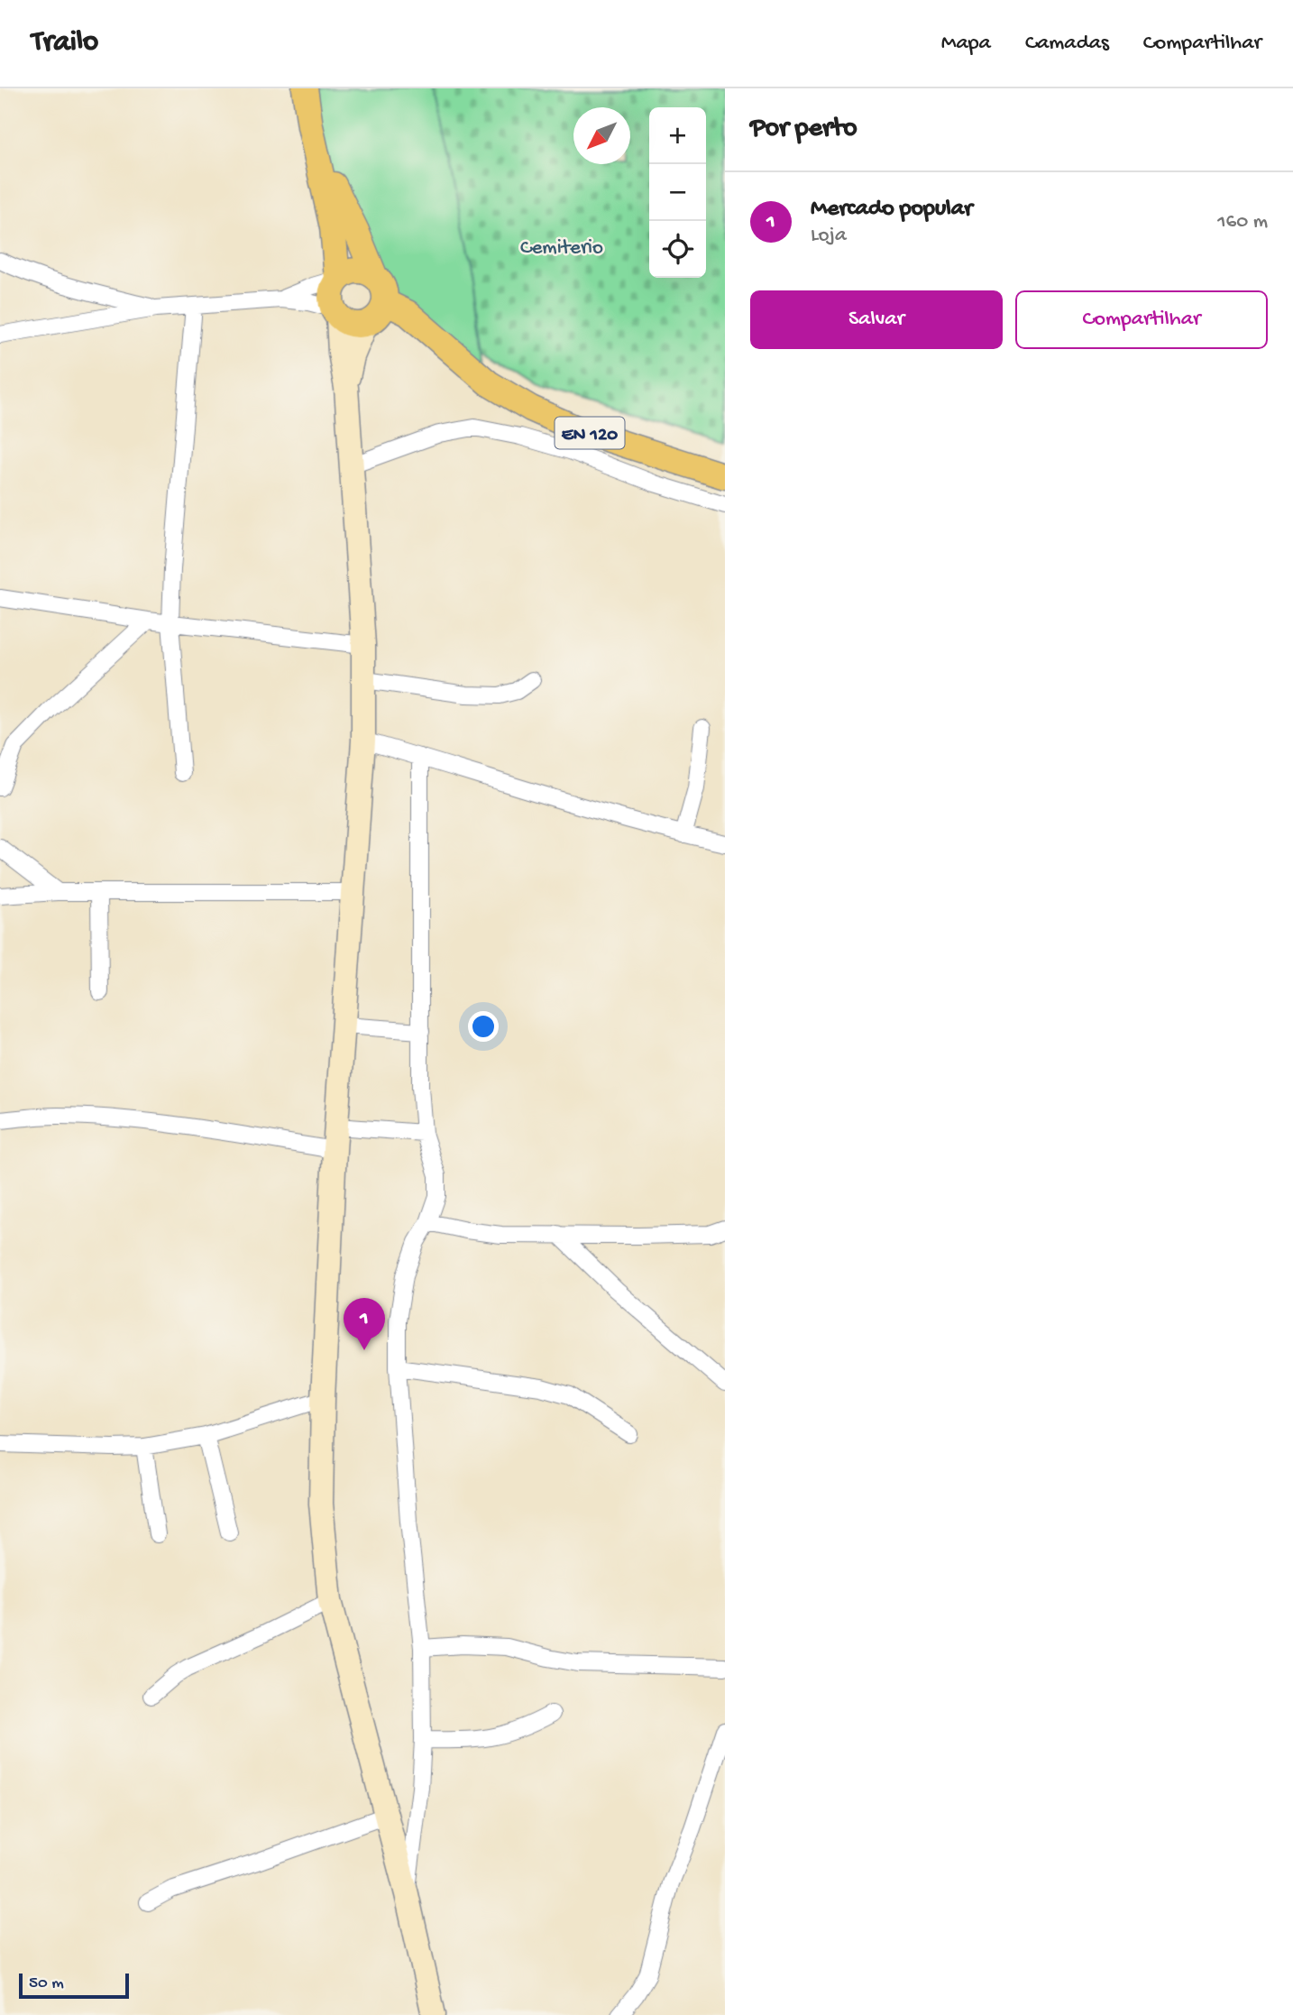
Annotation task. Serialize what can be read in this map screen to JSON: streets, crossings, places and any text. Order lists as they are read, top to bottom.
{
  "streets": {
    "main road": ["EN 120"]
  },
  "parks": ["Cemiterio"],
  "scale_bar": "50 m",
  "north": "bottom left",
  "page": {
    "header": "Trailo",
    "nav": ["Mapa", "Camadas", "Compartilhar"],
    "heading": "Por perto",
    "map_buttons": ["+", "−"],
    "list": [
      {
        "mark": "1",
        "name": "Mercado popular",
        "note": "Loja",
        "value": "160 m"
      }
    ],
    "buttons": ["Salvar", "Compartilhar"],
    "pins": "1",
    "scale": "50 m"
  }
}
